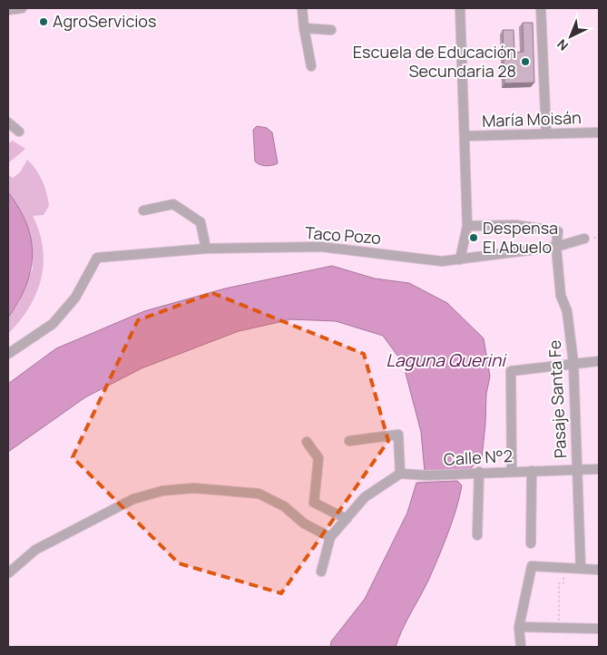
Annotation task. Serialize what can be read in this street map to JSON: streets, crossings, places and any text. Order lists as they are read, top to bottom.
{
  "streets": {
    "street": [
      "María Moisán",
      "Taco Pozo",
      "Pasaje Santa Fe",
      "Calle N°2"
    ]
  },
  "crossings": [
    ["Taco Pozo", "Pasaje Santa Fe"],
    ["Pasaje Santa Fe", "Calle N°2"]
  ],
  "water": ["Laguna Querini"],
  "places": ["AgroServicios", "Escuela de Educación Secundaria 28", "Despensa El Abuelo"],
  "north": "bottom left"
}
